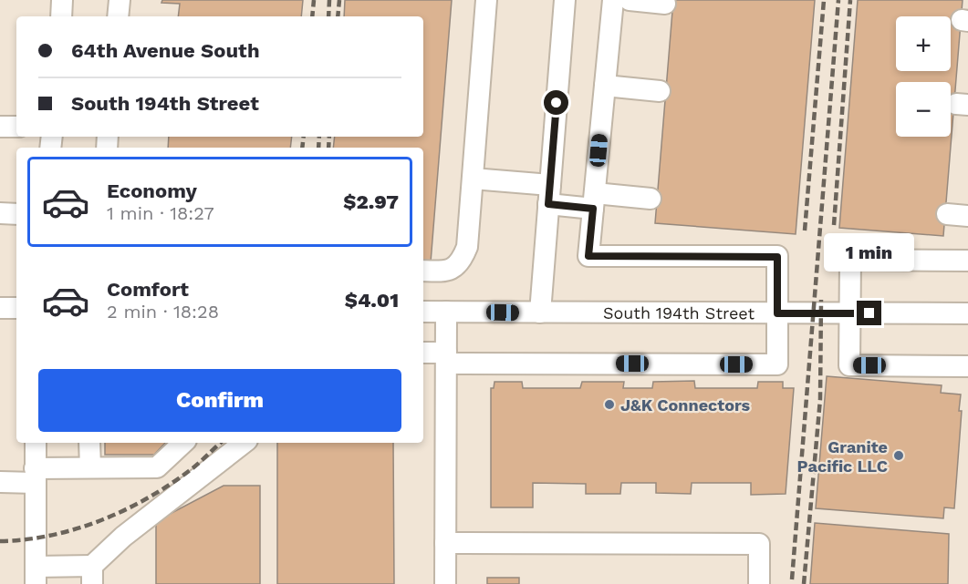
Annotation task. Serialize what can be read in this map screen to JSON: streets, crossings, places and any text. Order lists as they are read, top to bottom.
{
  "streets": {
    "street": ["South 194th Street"]
  },
  "places": ["J&K Connectors", "Granite Pacific LLC"],
  "page": {
    "map_buttons": ["+", "−"],
    "banner": ["64th Avenue South", "South 194th Street"],
    "list": [
      {
        "name": "Economy",
        "note": "1 min · 18:27",
        "value": "$2.97"
      },
      {
        "name": "Comfort",
        "note": "2 min · 18:28",
        "value": "$4.01"
      }
    ],
    "bubble": "1 min",
    "buttons": "Confirm"
  }
}
